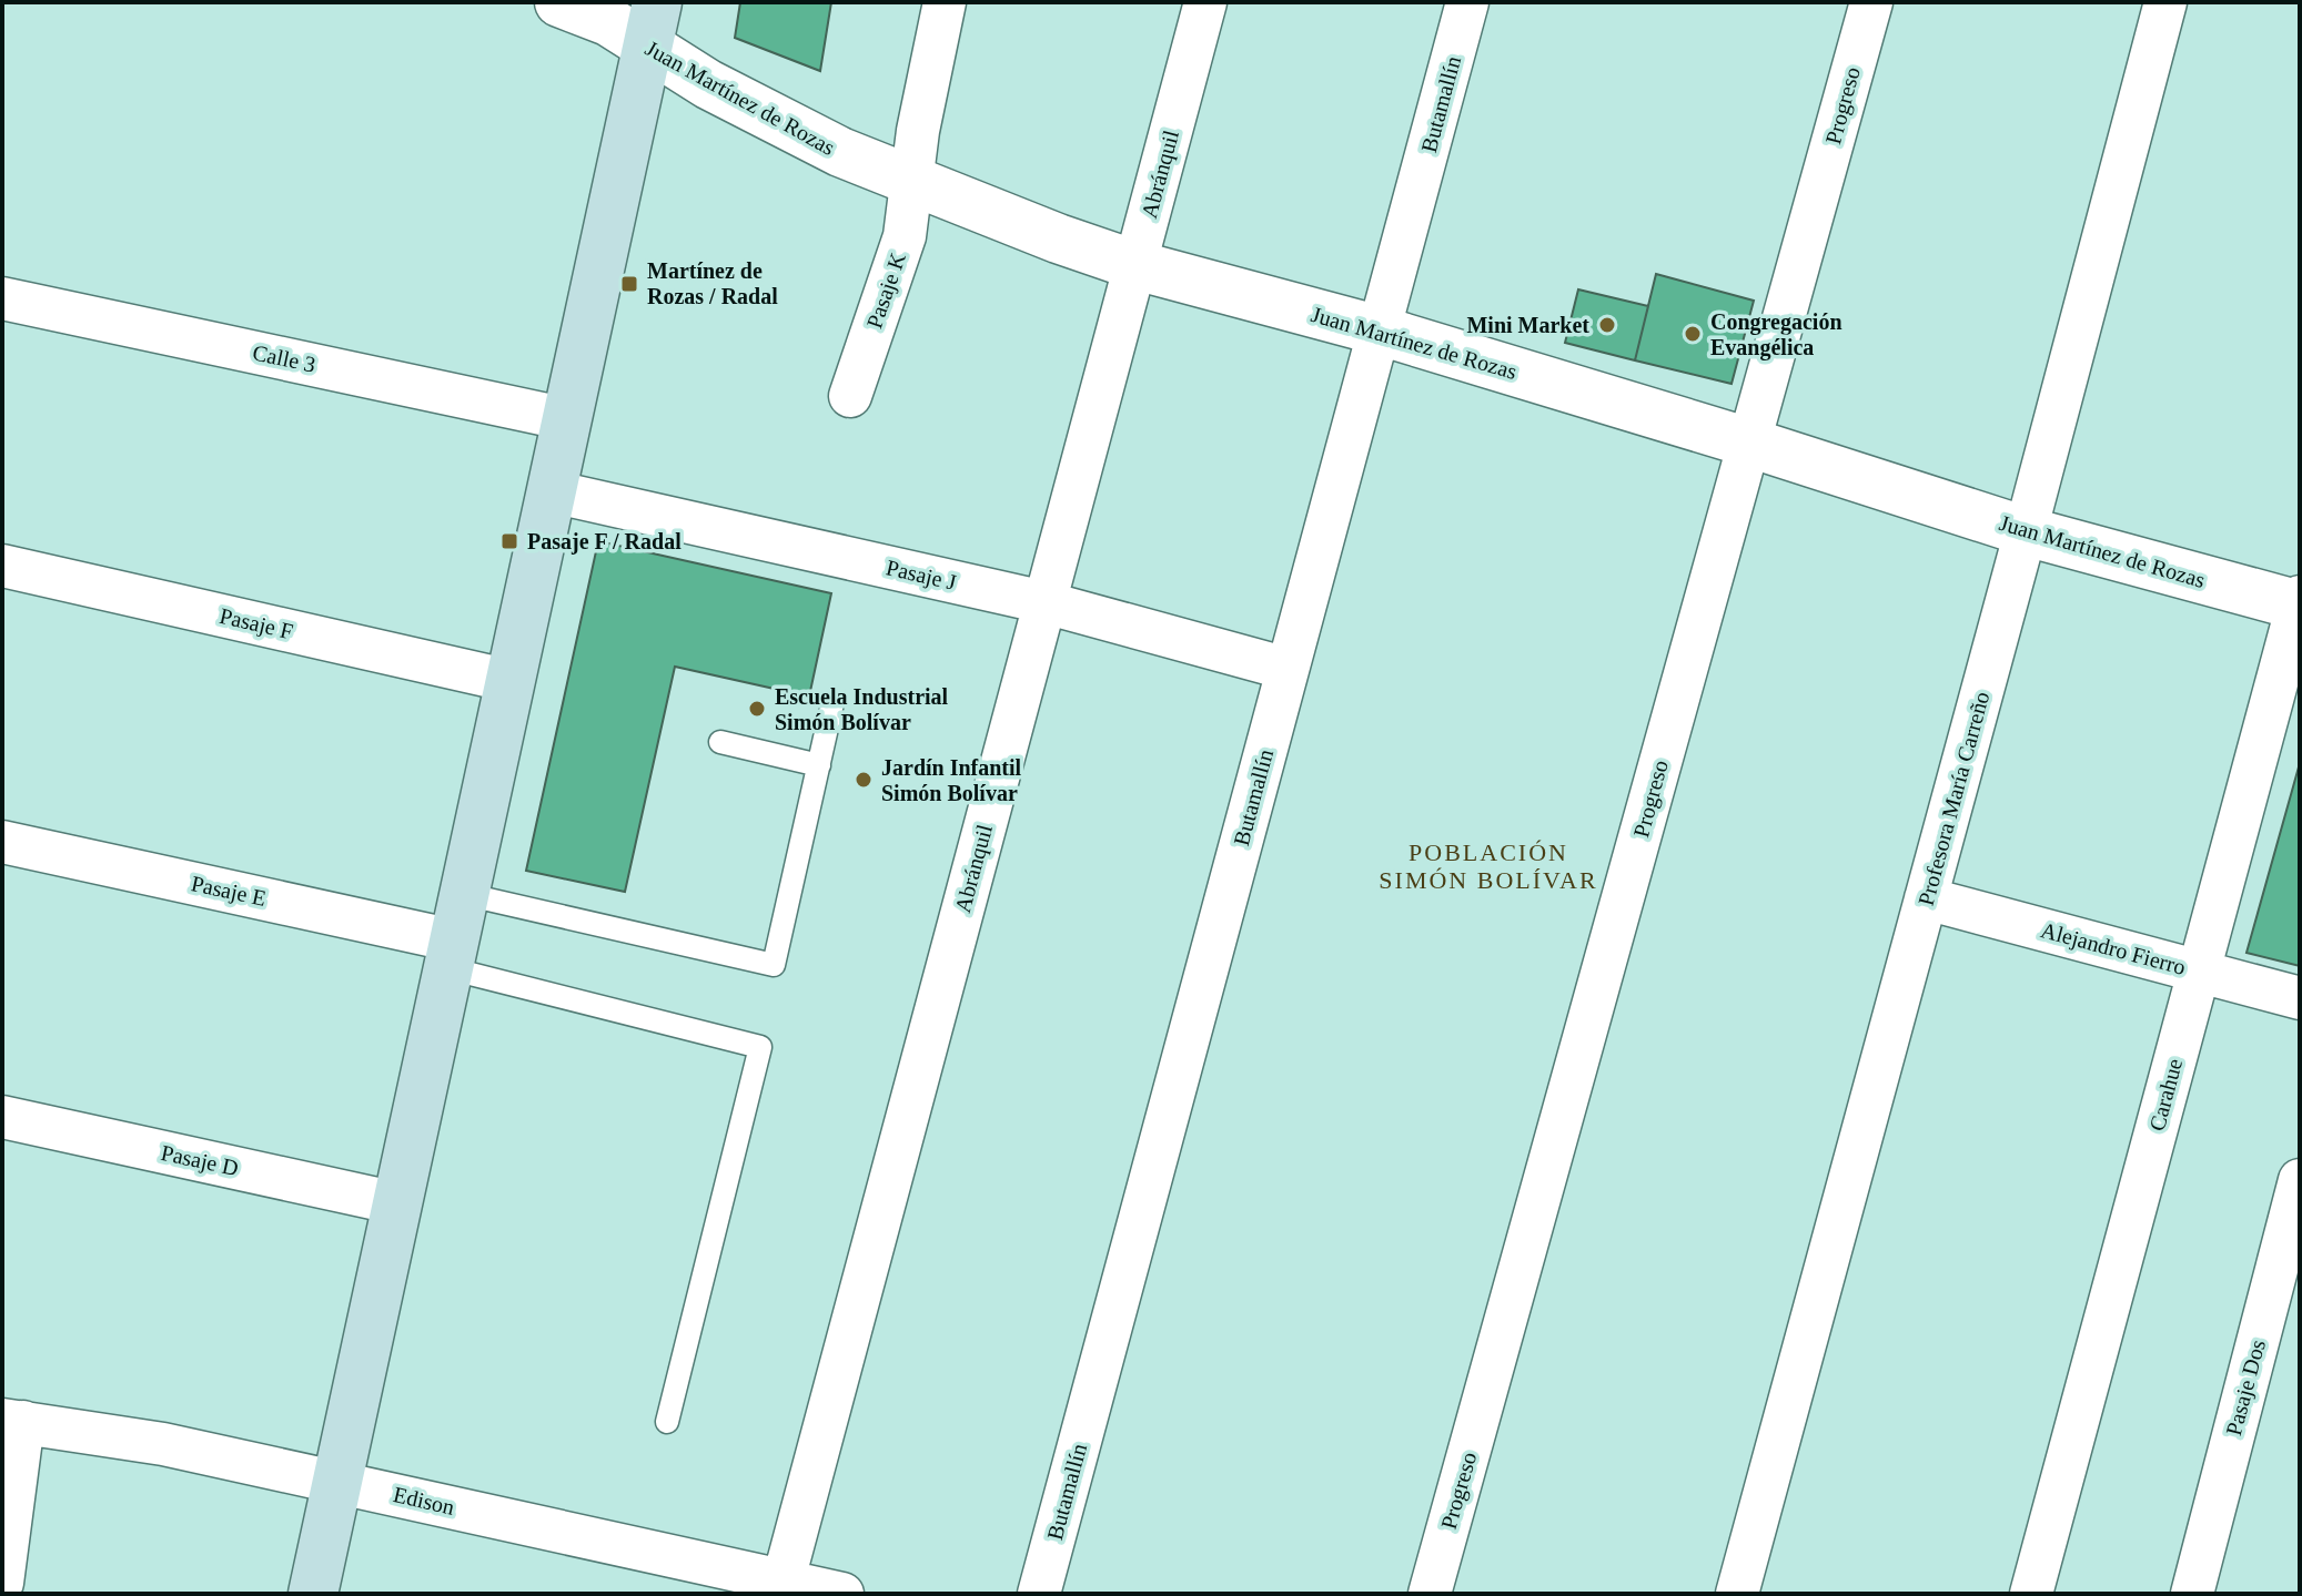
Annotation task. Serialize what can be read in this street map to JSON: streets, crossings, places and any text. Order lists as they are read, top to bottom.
{
  "streets": {
    "street": [
      "Juan Martínez de Rozas",
      "Butamallín",
      "Progreso",
      "Abránquil",
      "Pasaje K",
      "Calle 3",
      "Pasaje J",
      "Pasaje F",
      "Profesora María Carreño",
      "Pasaje E",
      "Alejandro Fierro",
      "Carahue",
      "Pasaje D",
      "Pasaje Dos",
      "Edison"
    ]
  },
  "crossings": [
    ["Juan Martínez de Rozas", "Butamallín"],
    ["Juan Martínez de Rozas", "Progreso"],
    ["Juan Martínez de Rozas", "Abránquil"],
    ["Juan Martínez de Rozas", "Pasaje K"],
    ["Juan Martínez de Rozas", "Profesora María Carreño"],
    ["Juan Martínez de Rozas", "Carahue"],
    ["Butamallín", "Pasaje J"],
    ["Abránquil", "Pasaje J"],
    ["Abránquil", "Edison"],
    ["Profesora María Carreño", "Alejandro Fierro"],
    ["Alejandro Fierro", "Carahue"]
  ],
  "districts": ["POBLACIÓN SIMÓN BOLÍVAR"],
  "places": {
    "transit": ["Martínez de Rozas / Radal", "Pasaje F / Radal"],
    "other": [
      "Mini Market",
      "Congregación Evangélica",
      "Escuela Industrial Simón Bolívar",
      "Jardín Infantil Simón Bolívar"
    ]
  }
}
